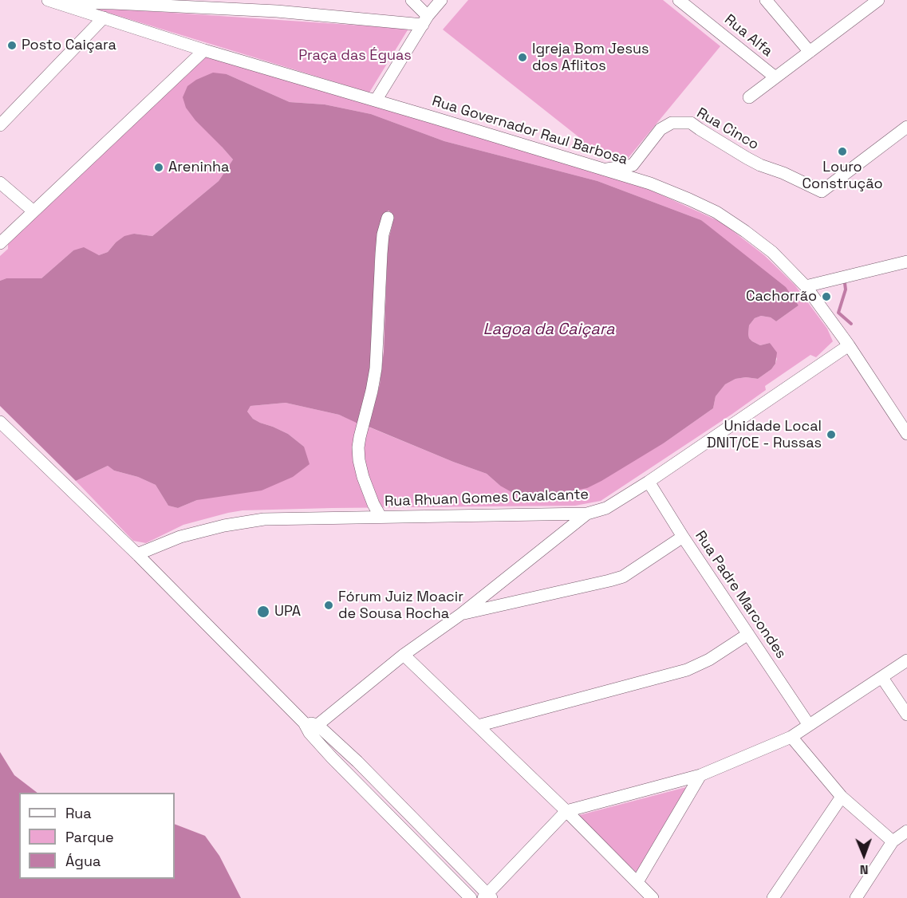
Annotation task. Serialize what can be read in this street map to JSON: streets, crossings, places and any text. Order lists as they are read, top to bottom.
{
  "streets": {
    "street": [
      "Rua Alfa",
      "Rua Cinco",
      "Rua Governador Raul Barbosa",
      "Rua Rhuan Gomes Cavalcante",
      "Rua Padre Marcondes"
    ]
  },
  "crossings": [
    ["Rua Cinco", "Rua Governador Raul Barbosa"],
    ["Rua Governador Raul Barbosa", "Rua Rhuan Gomes Cavalcante"],
    ["Rua Rhuan Gomes Cavalcante", "Rua Padre Marcondes"]
  ],
  "water": ["Lagoa da Caiçara"],
  "parks": ["Praça das Éguas"],
  "places": [
    "Posto Caiçara",
    "Igreja Bom Jesus dos Aflitos",
    "Louro Construção",
    "Areninha",
    "Cachorrão",
    "Unidade Local DNIT/CE - Russas",
    "Fórum Juiz Moacir de Sousa Rocha",
    "UPA"
  ],
  "legend": ["Rua", "Parque", "Água"],
  "north": "bottom"
}
